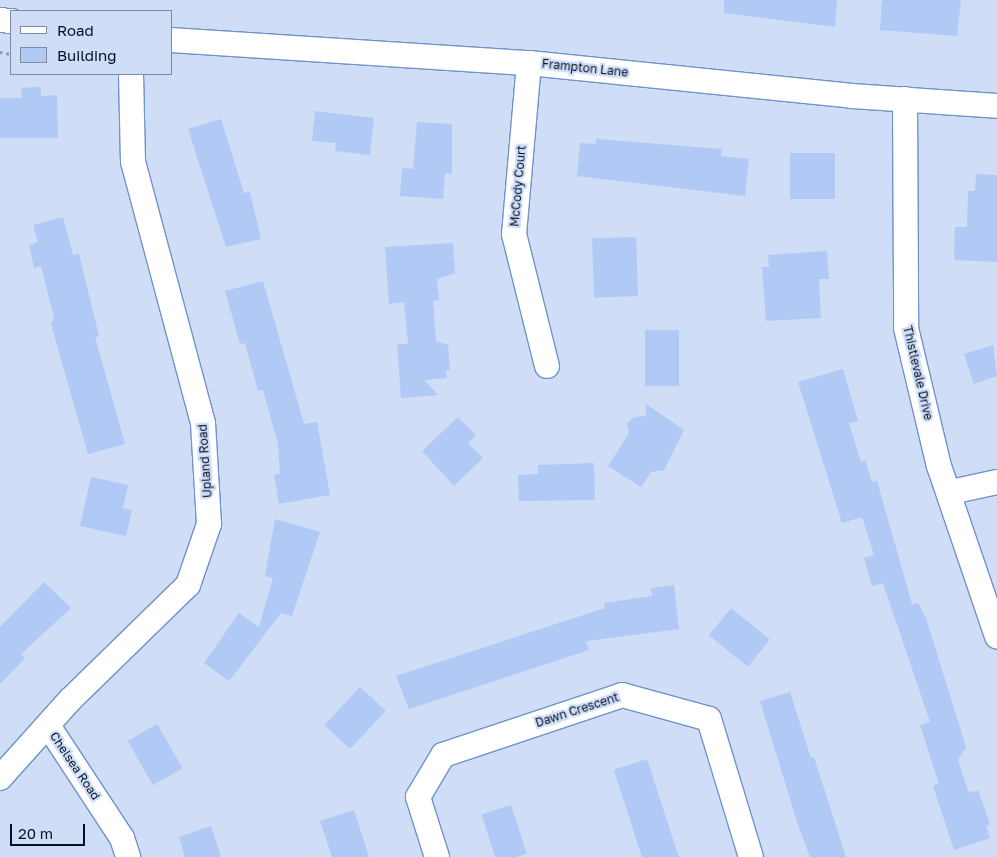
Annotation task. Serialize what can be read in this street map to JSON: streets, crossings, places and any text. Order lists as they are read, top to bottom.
{
  "streets": {
    "street": [
      "Frampton Lane",
      "McCody Court",
      "Thistlevale Drive",
      "Upland Road",
      "Dawn Crescent",
      "Chelsea Road"
    ]
  },
  "crossings": [
    ["Frampton Lane", "McCody Court"],
    ["Frampton Lane", "Thistlevale Drive"],
    ["Upland Road", "Chelsea Road"]
  ],
  "legend": ["Road", "Building"],
  "scale_bar": "20 m"
}
